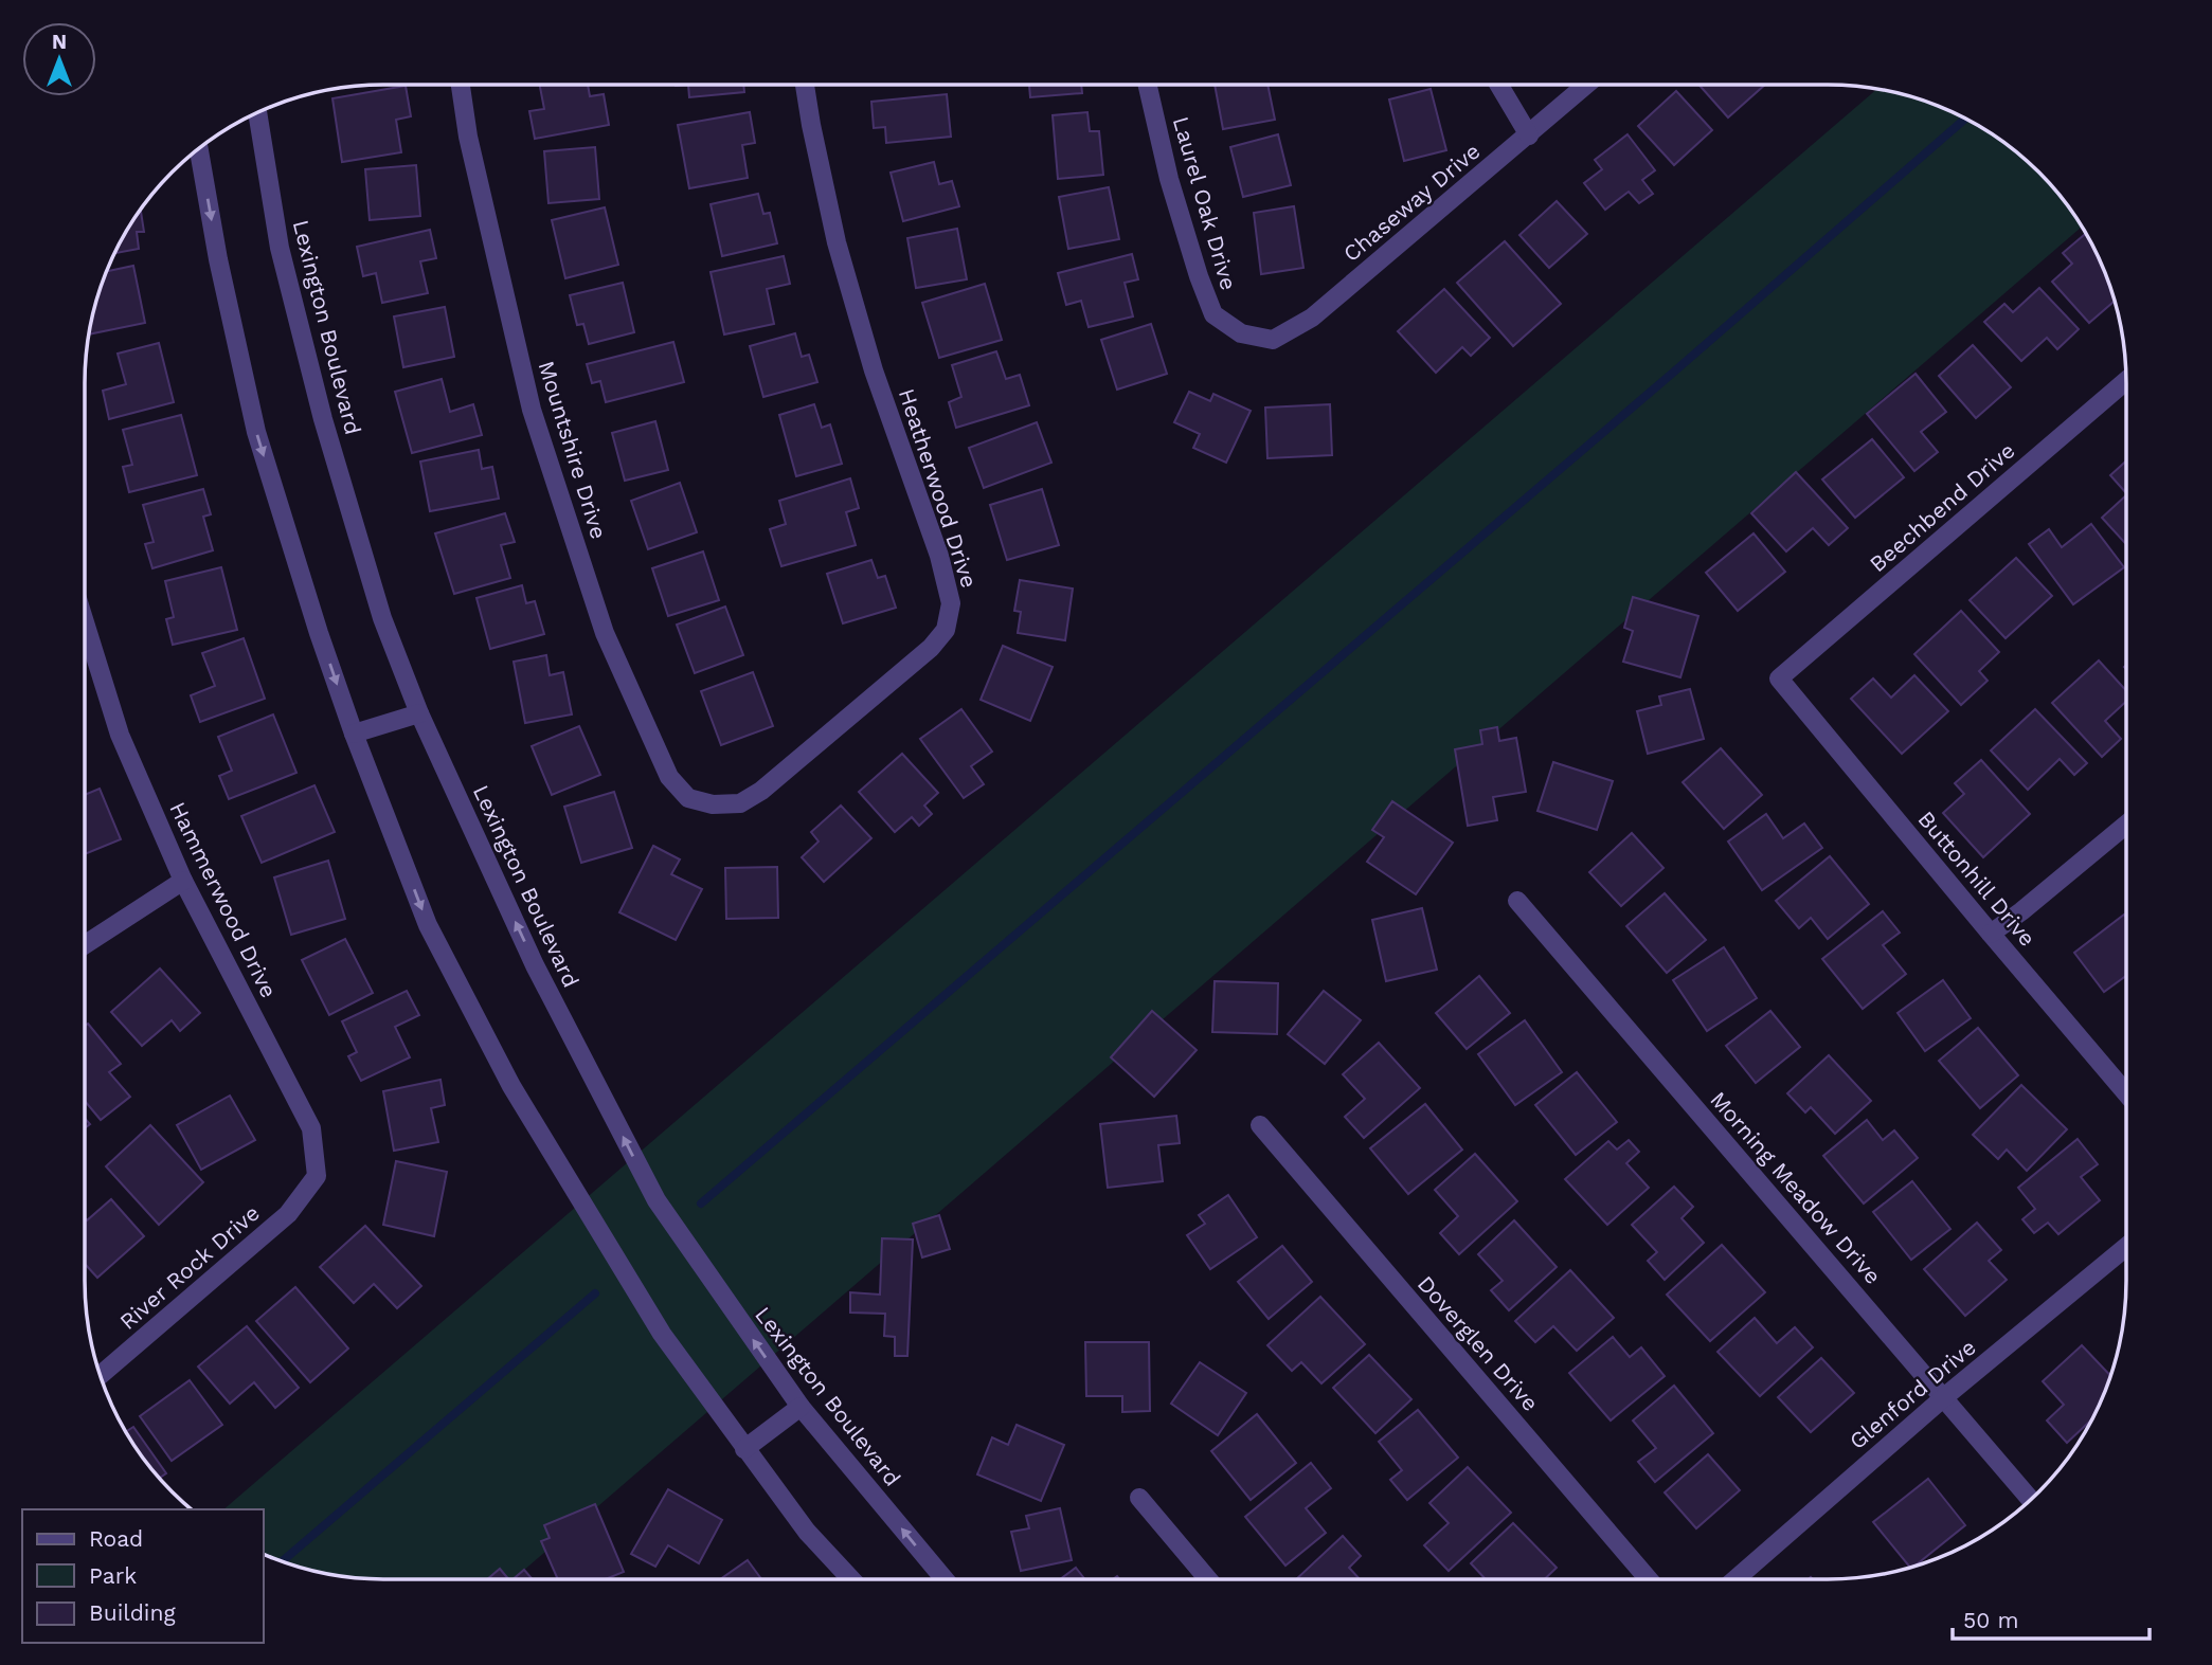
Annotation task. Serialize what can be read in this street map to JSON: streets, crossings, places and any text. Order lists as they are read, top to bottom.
{
  "streets": {
    "street": [
      "Chaseway Drive",
      "Laurel Oak Drive",
      "Lexington Boulevard",
      "Mountshire Drive",
      "Heatherwood Drive",
      "Beechbend Drive",
      "Buttonhill Drive",
      "Hammerwood Drive",
      "Morning Meadow Drive",
      "River Rock Drive",
      "Doverglen Drive",
      "Glenford Drive"
    ]
  },
  "crossings": [
    ["Chaseway Drive", "Laurel Oak Drive"],
    ["Mountshire Drive", "Heatherwood Drive"],
    ["Beechbend Drive", "Buttonhill Drive"],
    ["Hammerwood Drive", "River Rock Drive"],
    ["Morning Meadow Drive", "Glenford Drive"]
  ],
  "legend": ["Road", "Park", "Building"],
  "scale_bar": "50 m",
  "north": "top"
}
